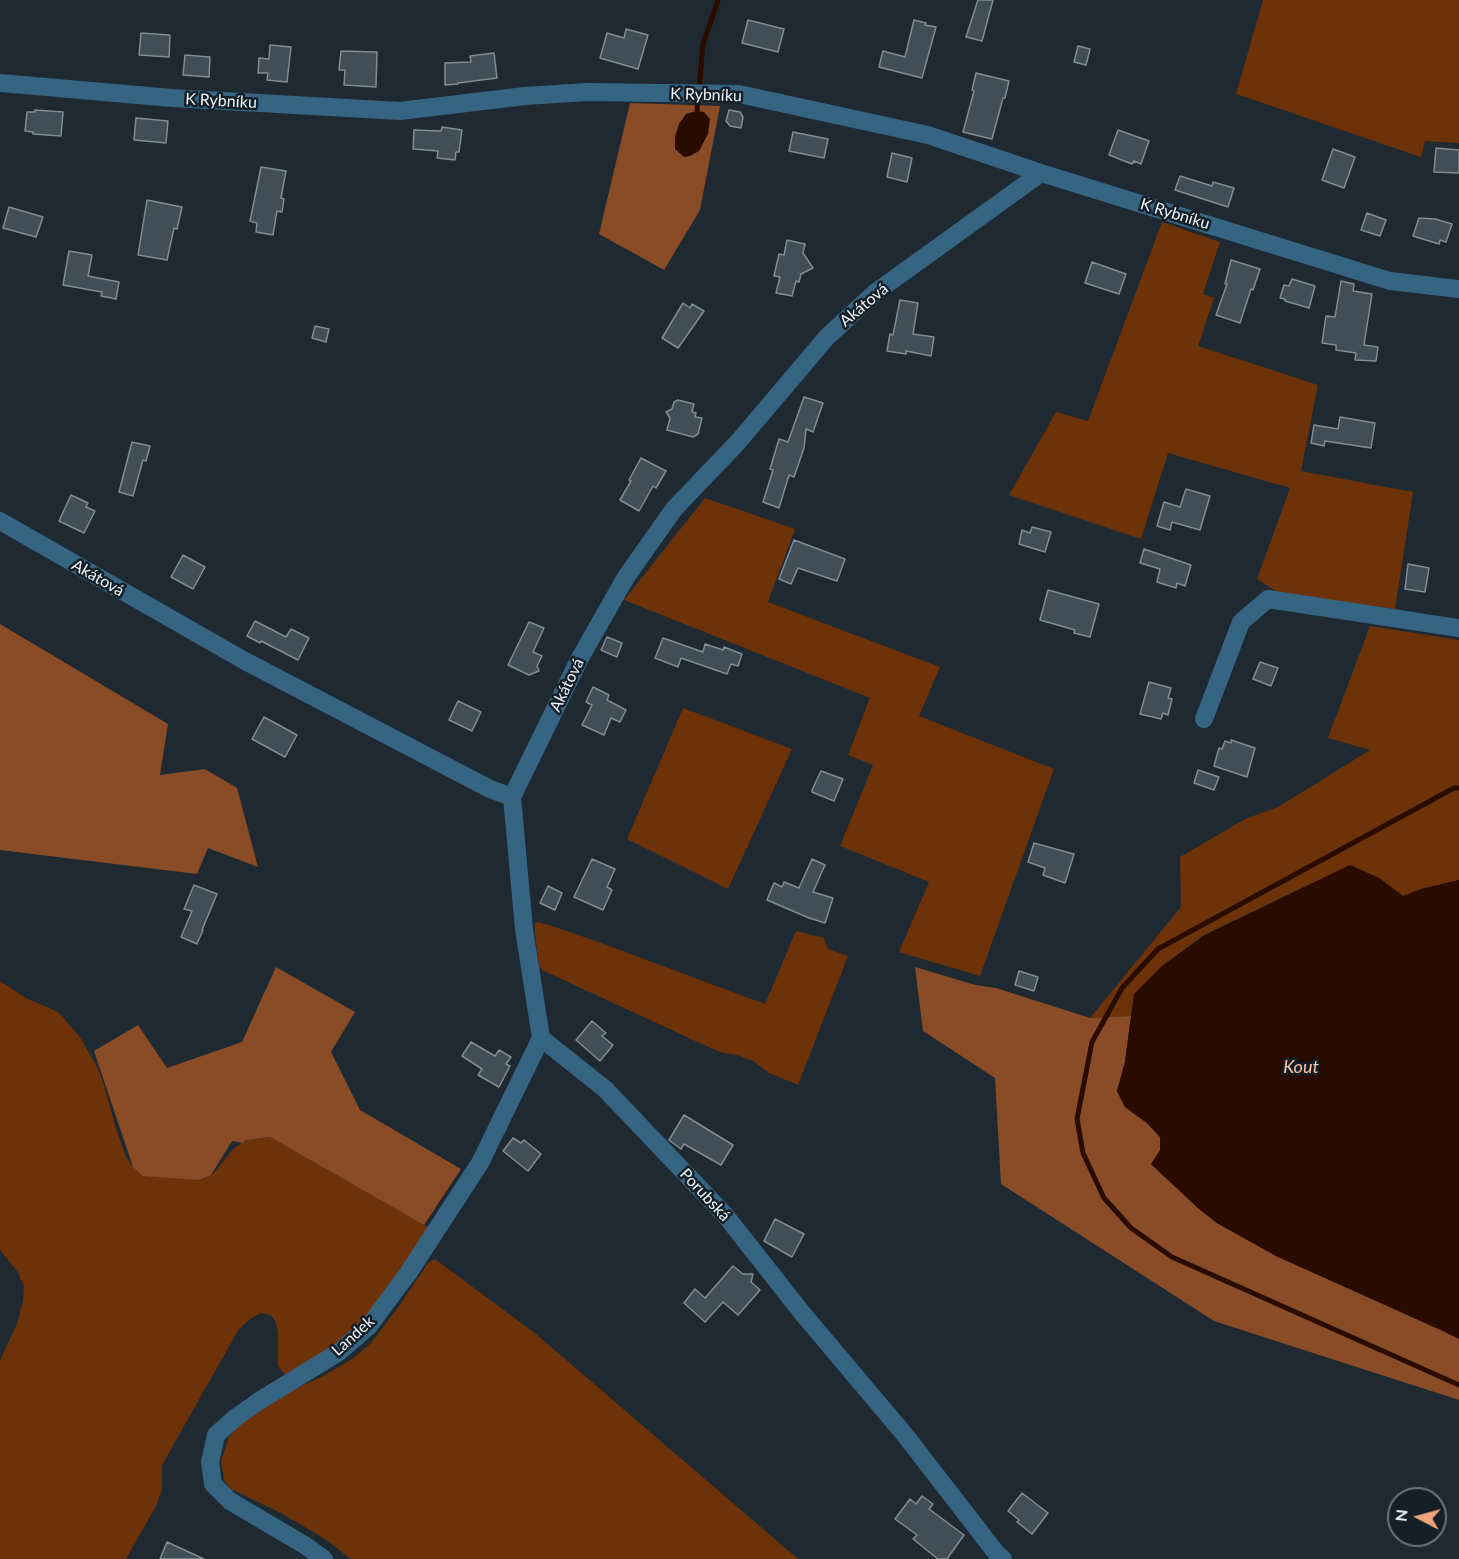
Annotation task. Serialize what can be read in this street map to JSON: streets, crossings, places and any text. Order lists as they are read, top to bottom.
{
  "streets": {
    "street": [
      "K Rybníku",
      "Akátová",
      "Porubská",
      "Landek"
    ]
  },
  "crossings": [
    ["K Rybníku", "Akátová"],
    ["Porubská", "Landek"]
  ],
  "water": ["Kout"],
  "north": "left"
}
